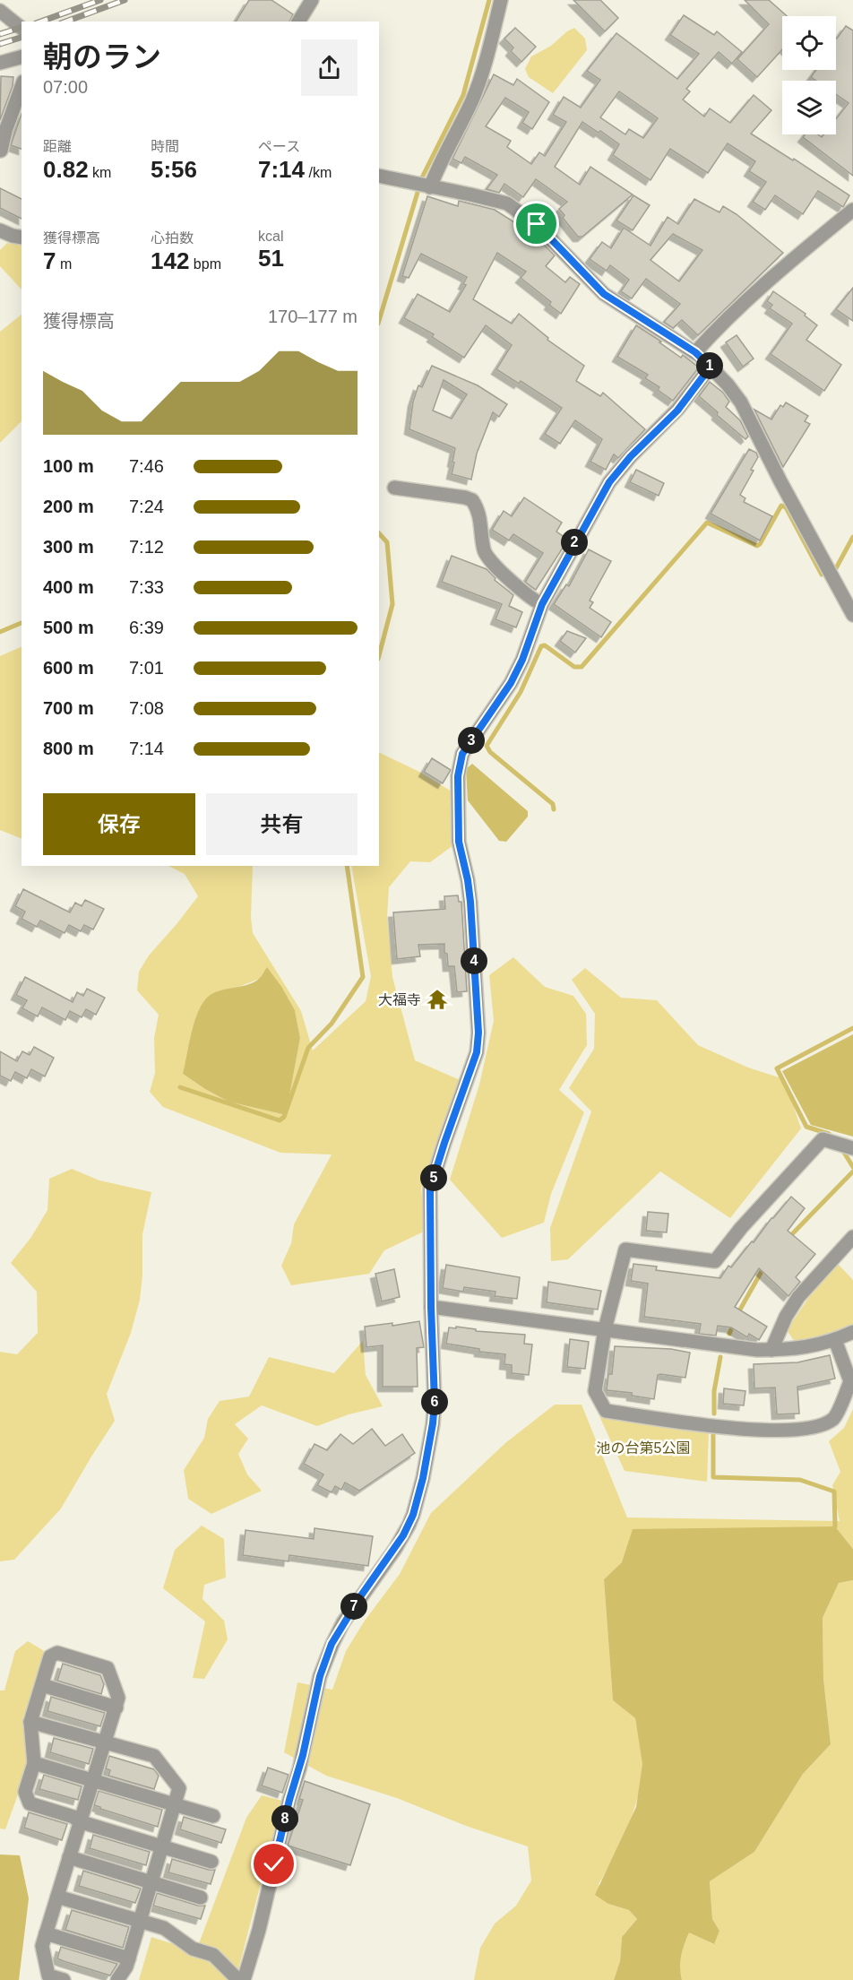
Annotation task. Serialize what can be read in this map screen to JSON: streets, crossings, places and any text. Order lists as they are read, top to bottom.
{
  "parks": ["池の台第5公園"],
  "places": {
    "temple": ["大福寺"]
  },
  "page": {
    "heading": ["朝のラン", "07:00"],
    "stats": [
      ["距離", "0.82 km"],
      ["時間", "5:56"],
      ["ペース", "7:14 /km"],
      ["獲得標高", "7 m"],
      ["心拍数", "142 bpm"],
      ["kcal", "51"]
    ],
    "chart": ["獲得標高", "170–177 m"],
    "pins": [
      "1",
      "2",
      "3",
      "4",
      "5",
      "6",
      "7",
      "8"
    ],
    "list": [
      {
        "name": "100 m",
        "note": "7:46"
      },
      {
        "name": "200 m",
        "note": "7:24"
      },
      {
        "name": "300 m",
        "note": "7:12"
      },
      {
        "name": "400 m",
        "note": "7:33"
      },
      {
        "name": "500 m",
        "note": "6:39"
      },
      {
        "name": "600 m",
        "note": "7:01"
      },
      {
        "name": "700 m",
        "note": "7:08"
      },
      {
        "name": "800 m",
        "note": "7:14"
      }
    ],
    "buttons": ["保存", "共有"]
  }
}
